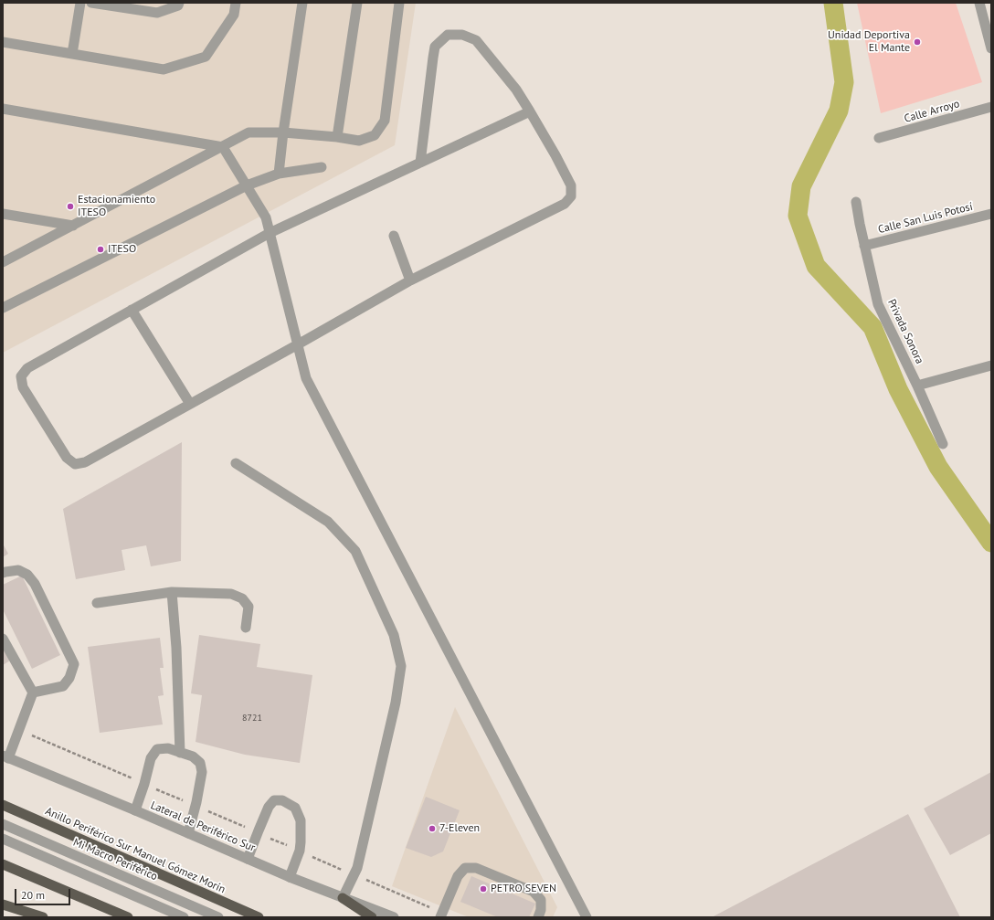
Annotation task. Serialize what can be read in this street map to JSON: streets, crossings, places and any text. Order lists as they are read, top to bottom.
{
  "streets": {
    "highway": ["Anillo Periférico Sur Manuel Gómez Morín"],
    "street": [
      "Calle Arroyo",
      "Calle San Luis Potosí",
      "Privada Sonora",
      "Lateral de Periférico Sur",
      "Mi Macro Periférico"
    ]
  },
  "crossings": [
    ["Calle San Luis Potosí", "Privada Sonora"]
  ],
  "places": [
    "Unidad Deportiva El Mante",
    "Estacionamiento ITESO",
    "ITESO",
    "7-Eleven",
    "PETRO SEVEN"
  ],
  "house_numbers": ["8721"],
  "scale_bar": "20 m"
}
